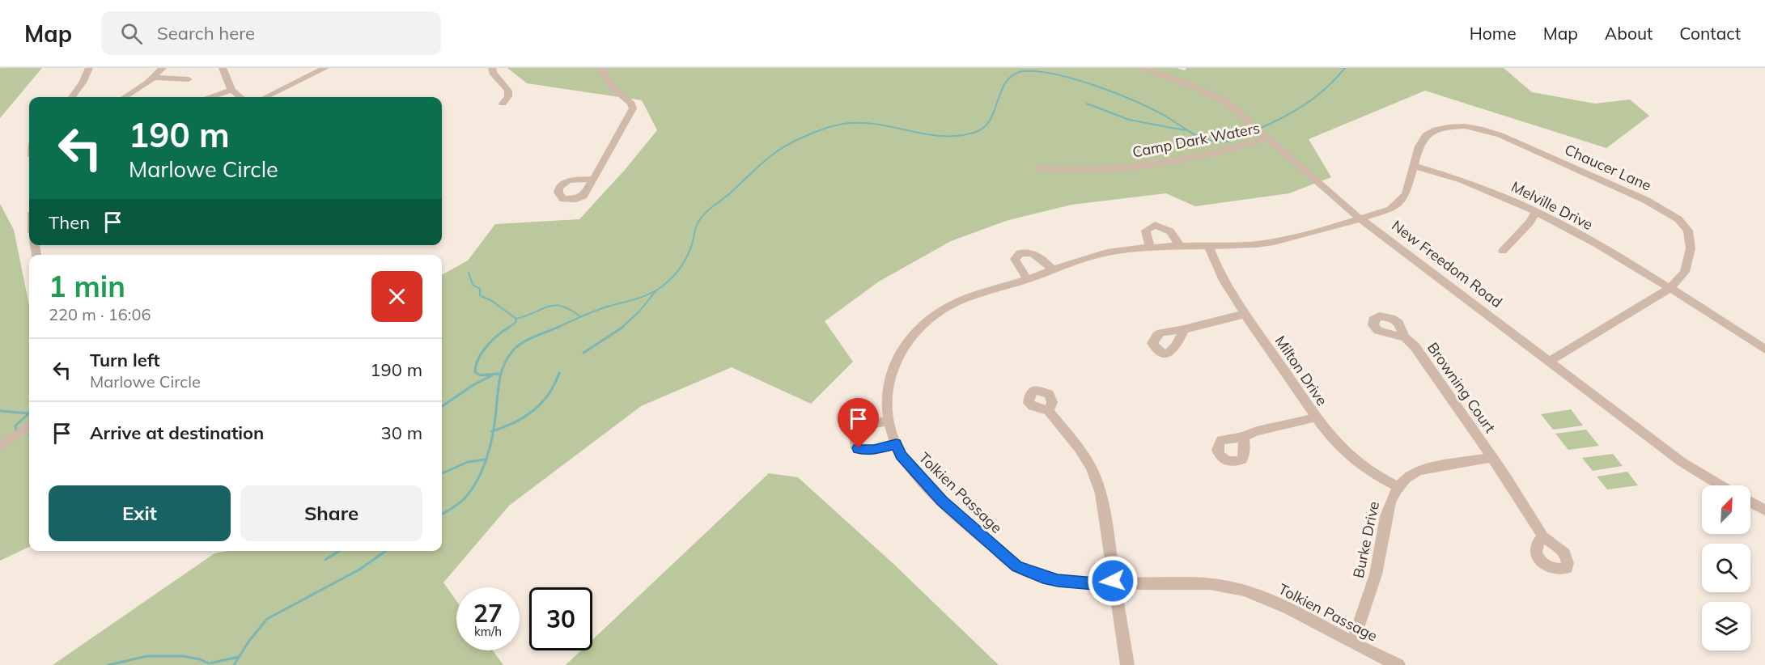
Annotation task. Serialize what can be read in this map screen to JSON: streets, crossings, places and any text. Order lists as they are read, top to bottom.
{
  "streets": {
    "street": [
      "Camp Dark Waters",
      "Chaucer Lane",
      "Melville Drive",
      "New Freedom Road",
      "Milton Drive",
      "Browning Court",
      "Tolkien Passage",
      "Burke Drive"
    ]
  },
  "crossings": [
    ["Camp Dark Waters", "New Freedom Road"],
    ["Chaucer Lane", "Melville Drive"],
    ["Chaucer Lane", "New Freedom Road"],
    ["Chaucer Lane", "Tolkien Passage"],
    ["New Freedom Road", "Tolkien Passage"],
    ["Milton Drive", "Tolkien Passage"],
    ["Milton Drive", "Burke Drive"],
    ["Browning Court", "Burke Drive"],
    ["Tolkien Passage", "Burke Drive"]
  ],
  "north": "top right",
  "page": {
    "header": "Map",
    "search": "Search here",
    "nav": [
      "Home",
      "Map",
      "About",
      "Contact"
    ],
    "turn": ["190 m", "Marlowe Circle"],
    "then": "Then",
    "heading": ["1 min", "220 m · 16:06"],
    "list": [
      {
        "name": "Turn left",
        "note": "Marlowe Circle",
        "value": "190 m"
      },
      {
        "name": "Arrive at destination",
        "value": "30 m"
      }
    ],
    "buttons": ["Exit", "Share"],
    "speed": "27 km/h",
    "limit": "30"
  }
}
